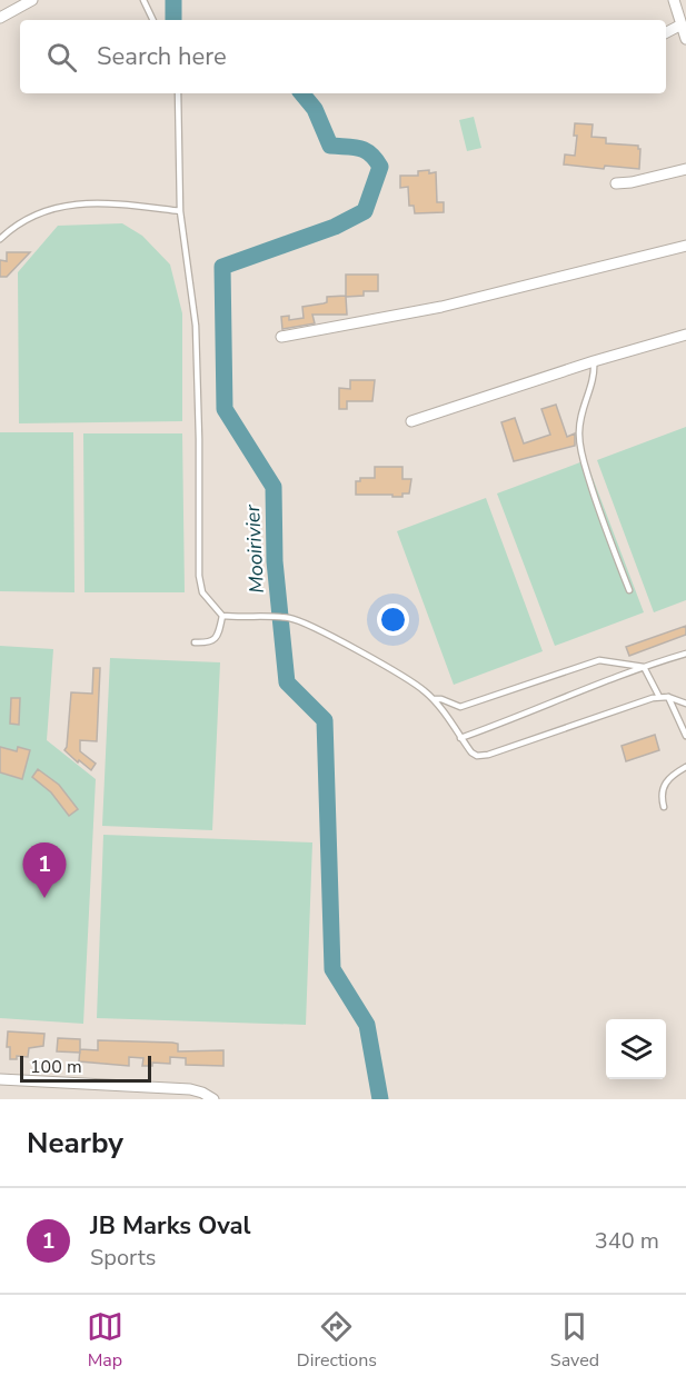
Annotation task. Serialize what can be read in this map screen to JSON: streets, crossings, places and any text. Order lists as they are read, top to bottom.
{
  "water": ["Mooirivier"],
  "scale_bar": "100 m",
  "page": {
    "search": "Search here",
    "pins": "1",
    "scale": "100 m",
    "heading": "Nearby",
    "list": [
      {
        "mark": "1",
        "name": "JB Marks Oval",
        "note": "Sports",
        "value": "340 m"
      }
    ],
    "nav": ["Map", "Directions", "Saved"]
  }
}
